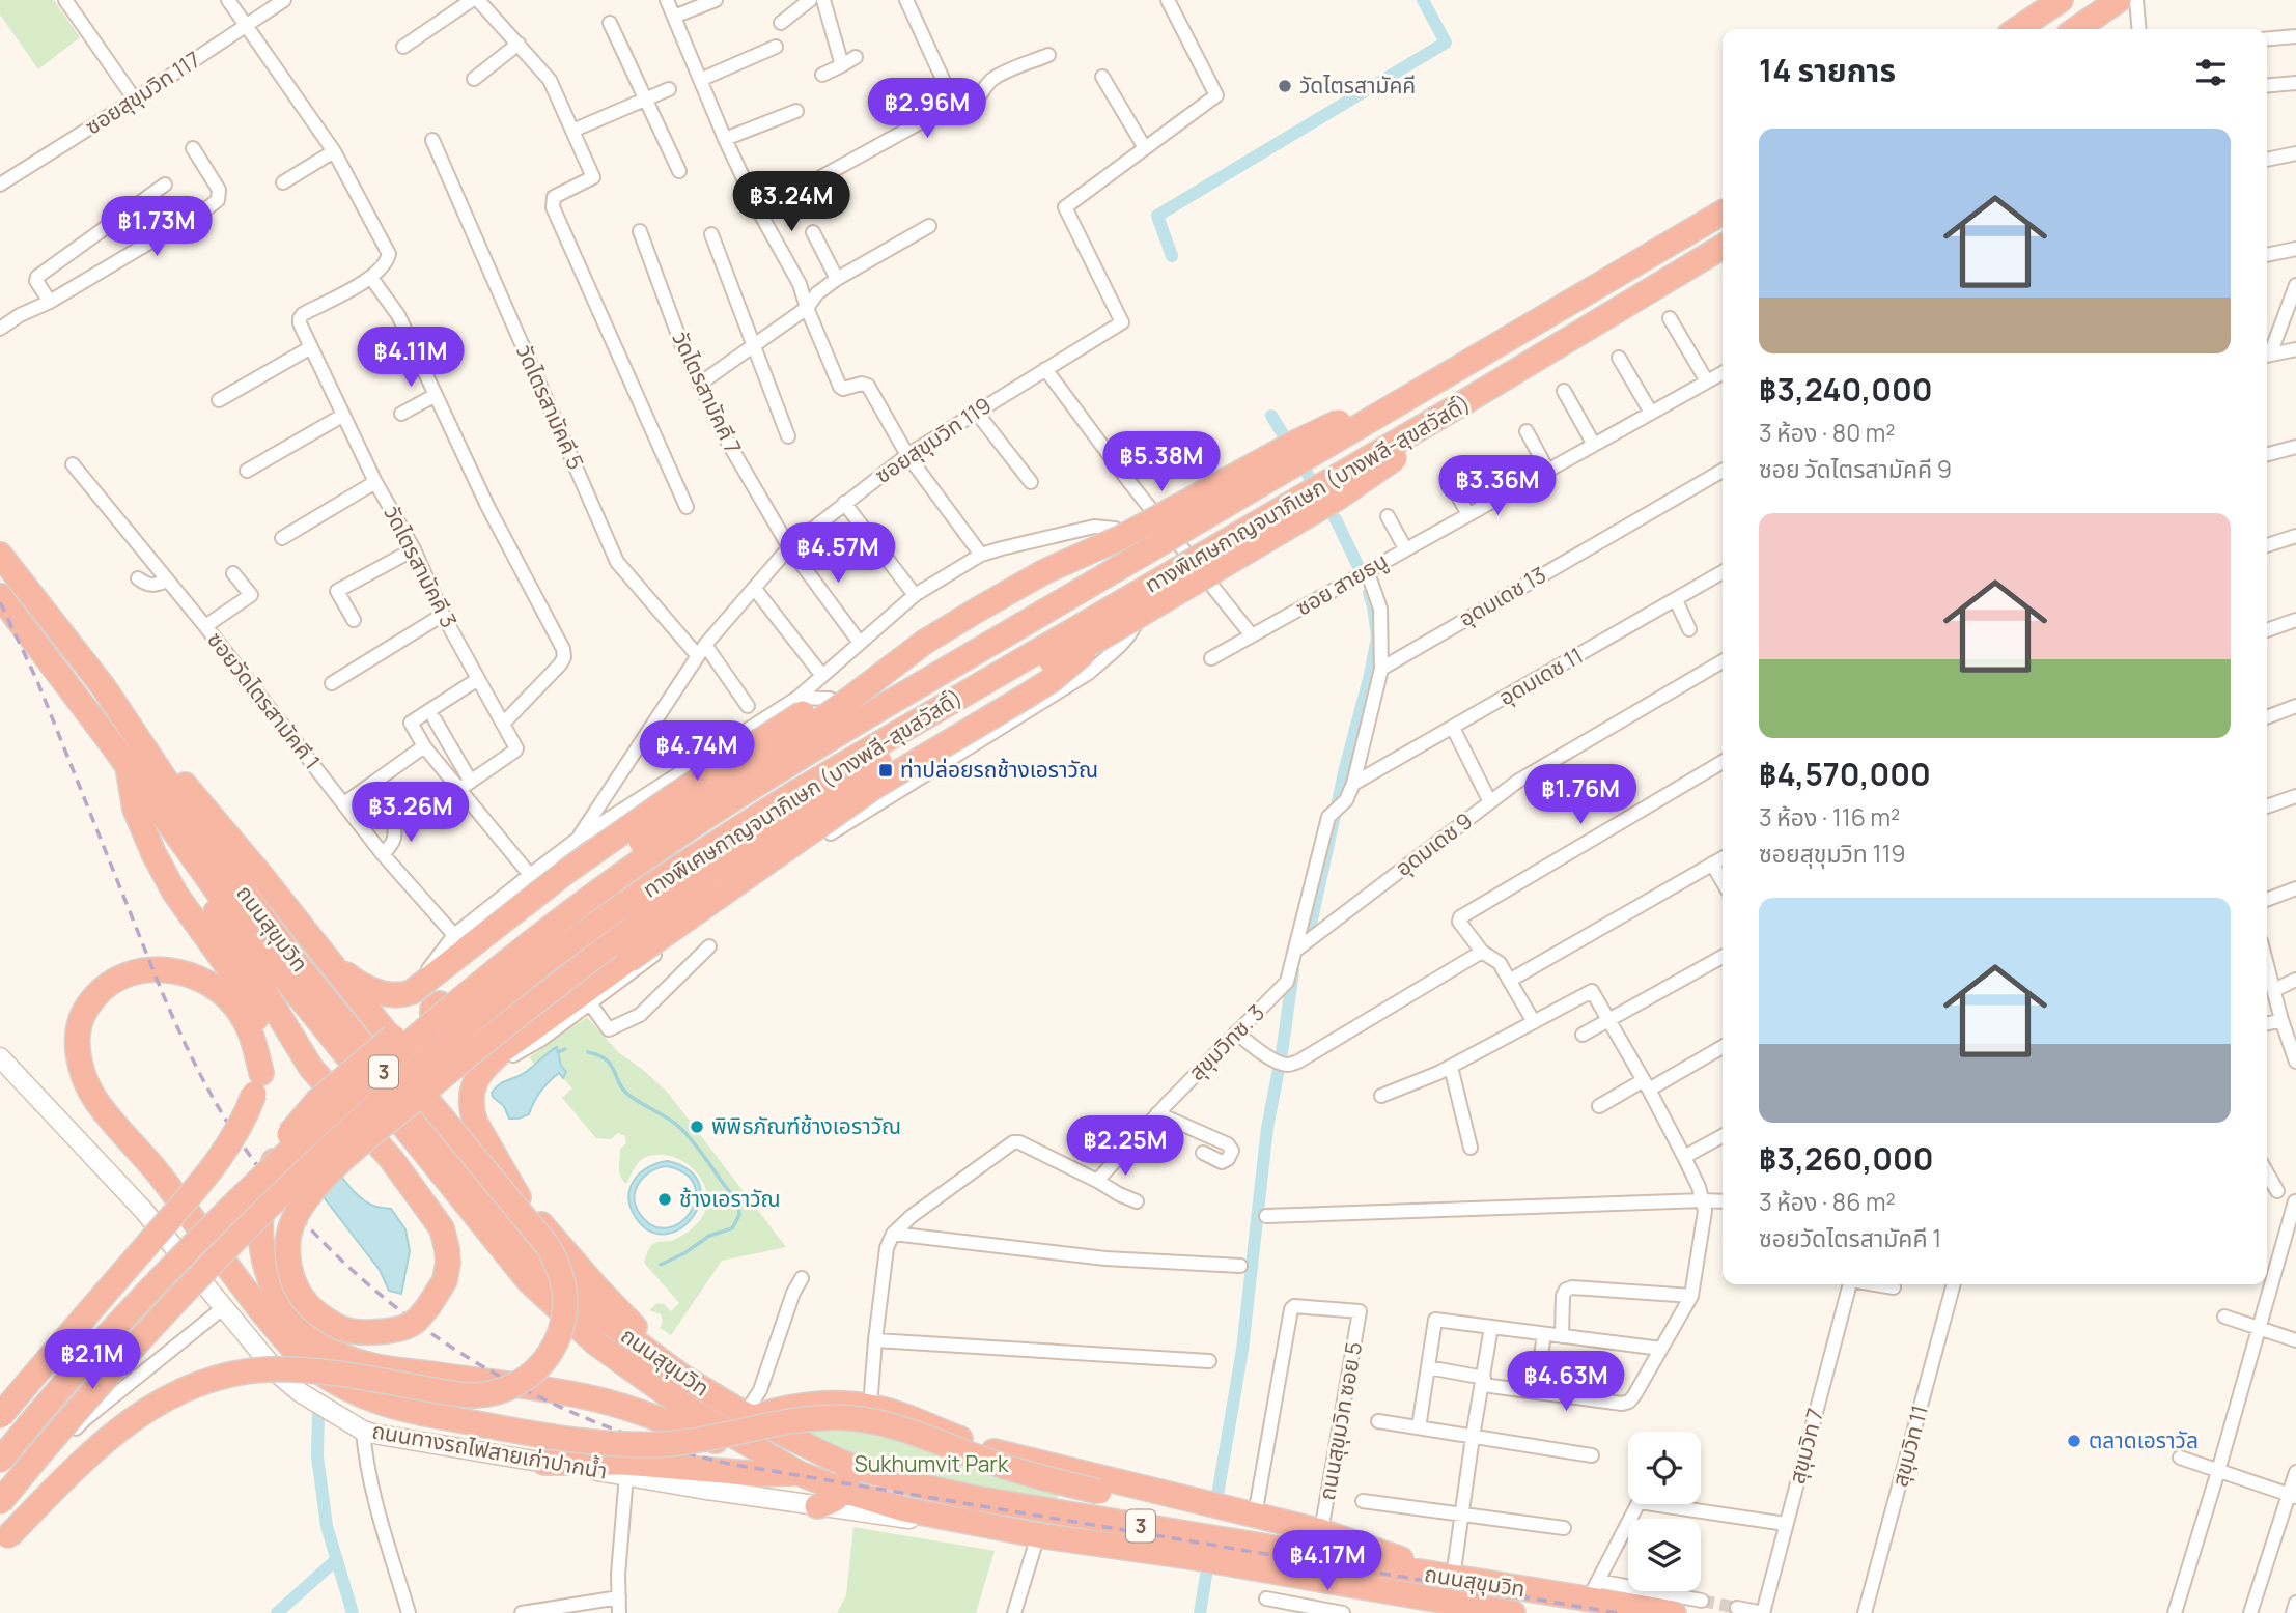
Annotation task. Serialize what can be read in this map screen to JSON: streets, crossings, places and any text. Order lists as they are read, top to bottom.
{
  "streets": {
    "highway": ["ทางพิเศษกาญจนาภิเษก (บางพลี-สุขสวัสดิ์)", "ถนนสุขุมวิท", "3"],
    "main road": ["ถนนทางรถไฟสายเก่าปากน้ำ"],
    "street": [
      "ซอยสุขุมวิท 117",
      "วัดไตรสามัคคี 7",
      "วัดไตรสามัคคี 5",
      "ซอยสุขุมวิท 119",
      "วัดไตรสามัคคี 3",
      "ซอย สายธนู",
      "อุดมเดช 13",
      "อุดมเดช 11",
      "ซอยวัดไตรสามัคคี 1",
      "อุดมเดช 9",
      "สุขุมวิทซ. 3",
      "ถนนสุขุมวิท ซอย 5",
      "สุขุมวิท 7",
      "สุขุมวิท 11"
    ]
  },
  "crossings": [
    ["วัดไตรสามัคคี 7", "ซอยสุขุมวิท 119"],
    ["วัดไตรสามัคคี 5", "ซอยสุขุมวิท 119"],
    ["อุดมเดช 11", "สุขุมวิทซ. 3"],
    ["อุดมเดช 9", "สุขุมวิทซ. 3"],
    ["ถนนสุขุมวิท", "ถนนทางรถไฟสายเก่าปากน้ำ"]
  ],
  "parks": ["Sukhumvit Park"],
  "places": {
    "other": [
      "วัดไตรสามัคคี",
      "พิพิธภัณฑ์ช้างเอราวัณ",
      "ช้างเอราวัณ",
      "ตลาดเอราวัล"
    ],
    "transit": ["ท่าปล่อยรถช้างเอราวัณ"]
  },
  "page": {
    "heading": "14 รายการ",
    "price": [
      "฿2.96M",
      "฿3.24M",
      "฿1.73M",
      "฿4.11M",
      "฿5.38M",
      "฿3.36M",
      "฿4.57M",
      "฿4.74M",
      "฿1.76M",
      "฿3.26M",
      "฿2.25M",
      "฿2.1M",
      "฿4.63M",
      "฿4.17M"
    ],
    "list": [
      {
        "name": "฿3,240,000",
        "note": "3 ห้อง · 80 m² · ซอย วัดไตรสามัคคี 9"
      },
      {
        "name": "฿4,570,000",
        "note": "3 ห้อง · 116 m² · ซอยสุขุมวิท 119"
      },
      {
        "name": "฿3,260,000",
        "note": "3 ห้อง · 86 m² · ซอยวัดไตรสามัคคี 1"
      }
    ]
  }
}
